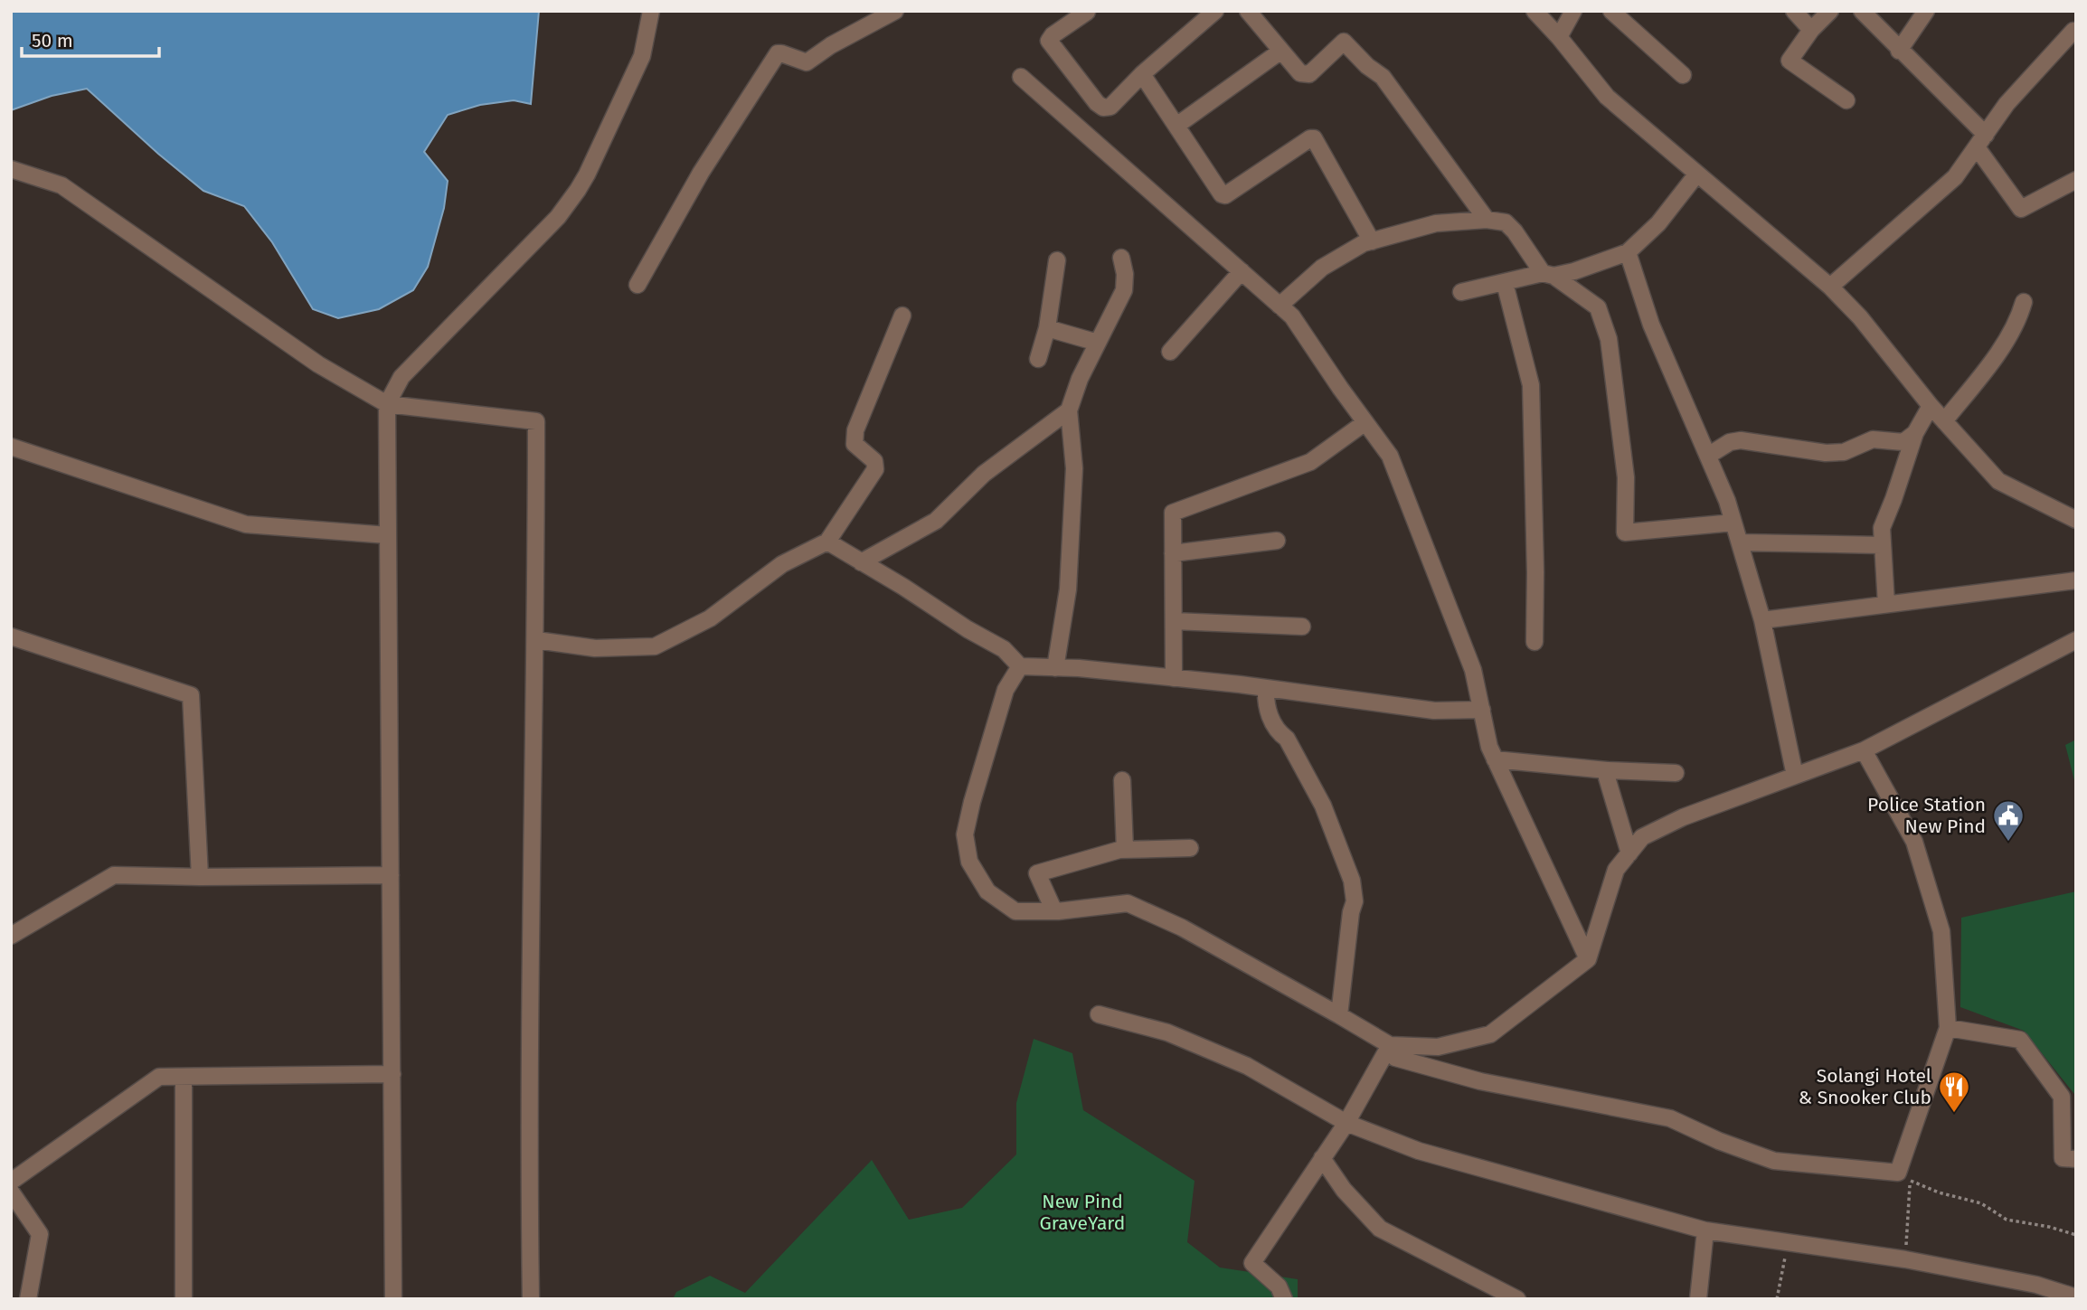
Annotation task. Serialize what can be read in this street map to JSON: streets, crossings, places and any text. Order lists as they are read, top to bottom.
{
  "parks": ["New Pind GraveYard"],
  "places": {
    "public building": ["Police Station New Pind"],
    "restaurant": ["Solangi Hotel & Snooker Club"]
  },
  "scale_bar": "50 m"
}
